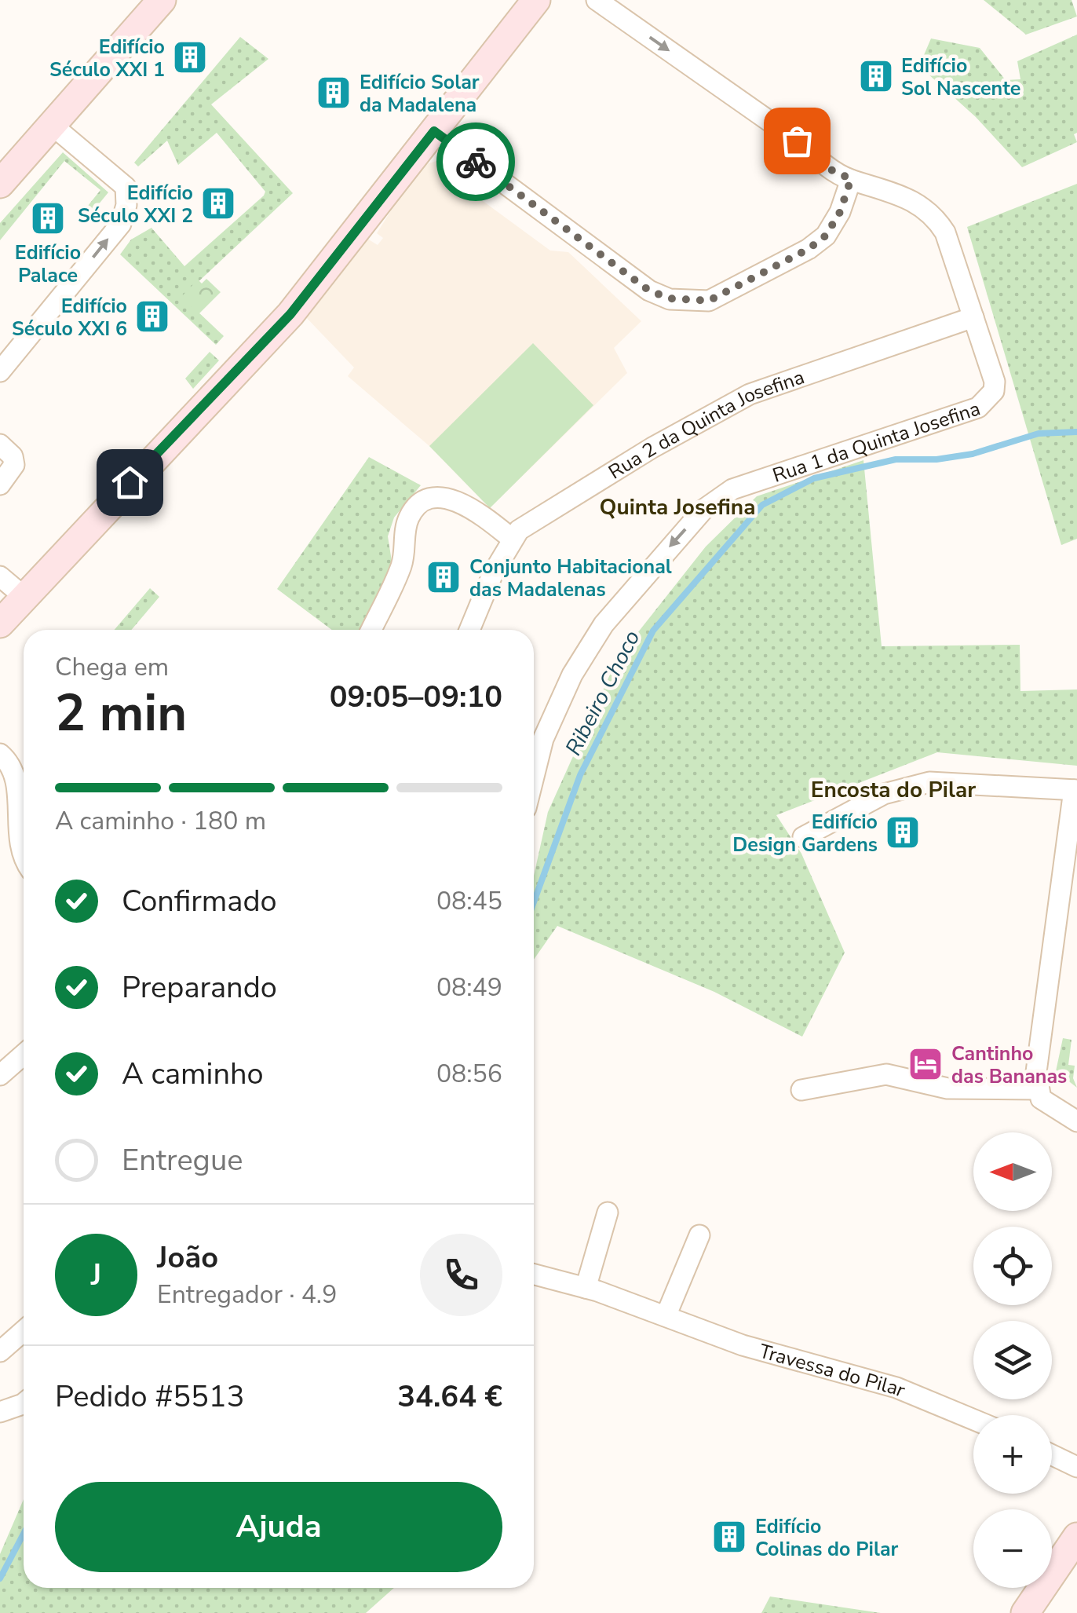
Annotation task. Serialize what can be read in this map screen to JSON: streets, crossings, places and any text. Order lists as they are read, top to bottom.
{
  "streets": {
    "street": ["Rua 2 da Quinta Josefina", "Rua 1 da Quinta Josefina", "Travessa do Pilar"]
  },
  "crossings": [
    ["Rua 2 da Quinta Josefina", "Rua 1 da Quinta Josefina"]
  ],
  "one_way": ["Rua 1 da Quinta Josefina"],
  "districts": ["Quinta Josefina", "Encosta do Pilar"],
  "water": ["Ribeiro Choco"],
  "places": {
    "building": [
      "Edifício Século XXI 1",
      "Edifício Sol Nascente",
      "Edifício Solar da Madalena",
      "Edifício Século XXI 2",
      "Edifício Palace",
      "Edifício Século XXI 6",
      "Conjunto Habitacional das Madalenas",
      "Edifício Design Gardens",
      "Edifício Colinas do Pilar"
    ],
    "hotel": ["Cantinho das Bananas"]
  },
  "north": "left",
  "page": {
    "heading": ["2 min", "Chega em", "09:05–09:10"],
    "panel": [
      "João",
      "Entregador · 4.9",
      "Pedido #5513",
      "34.64 €"
    ],
    "bar": "A caminho · 180 m",
    "list": [
      ["Confirmado", "08:45"],
      ["Preparando", "08:49"],
      ["A caminho", "08:56"],
      "Entregue"
    ],
    "map_buttons": ["+", "−"],
    "round": "J",
    "buttons": "Ajuda"
  }
}
